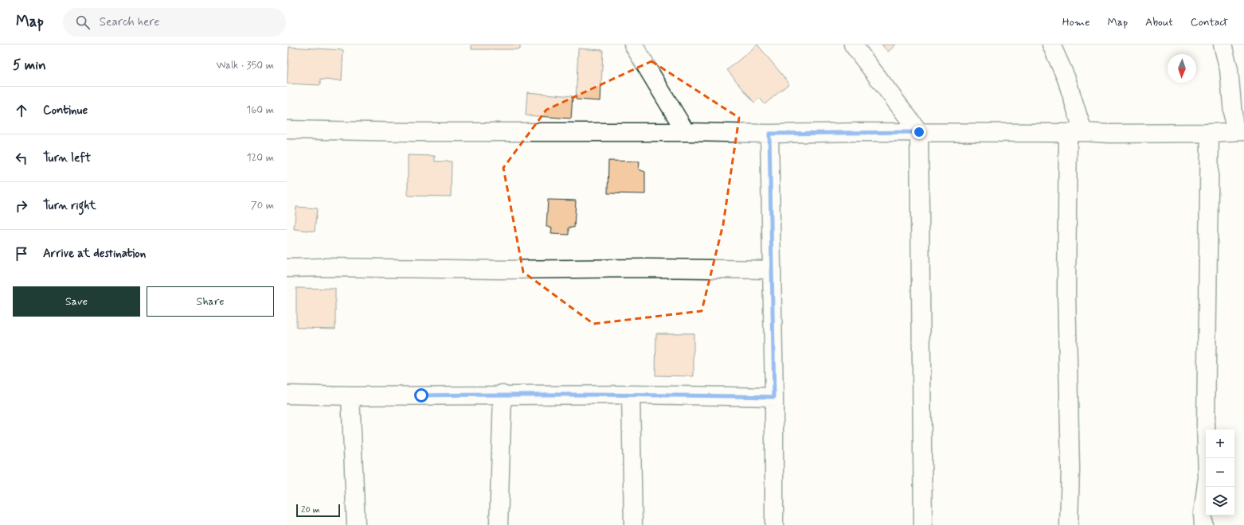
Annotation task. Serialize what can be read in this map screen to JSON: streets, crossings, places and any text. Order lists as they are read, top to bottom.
{
  "scale_bar": "20 m",
  "north": "bottom",
  "page": {
    "header": "Map",
    "search": "Search here",
    "nav": [
      "Home",
      "Map",
      "About",
      "Contact"
    ],
    "heading": ["5 min", "Walk · 350 m"],
    "list": [
      ["Continue", "160 m"],
      ["Turn left", "120 m"],
      ["Turn right", "70 m"],
      "Arrive at destination"
    ],
    "buttons": ["Save", "Share"],
    "map_buttons": ["+", "−"],
    "scale": "20 m"
  }
}
